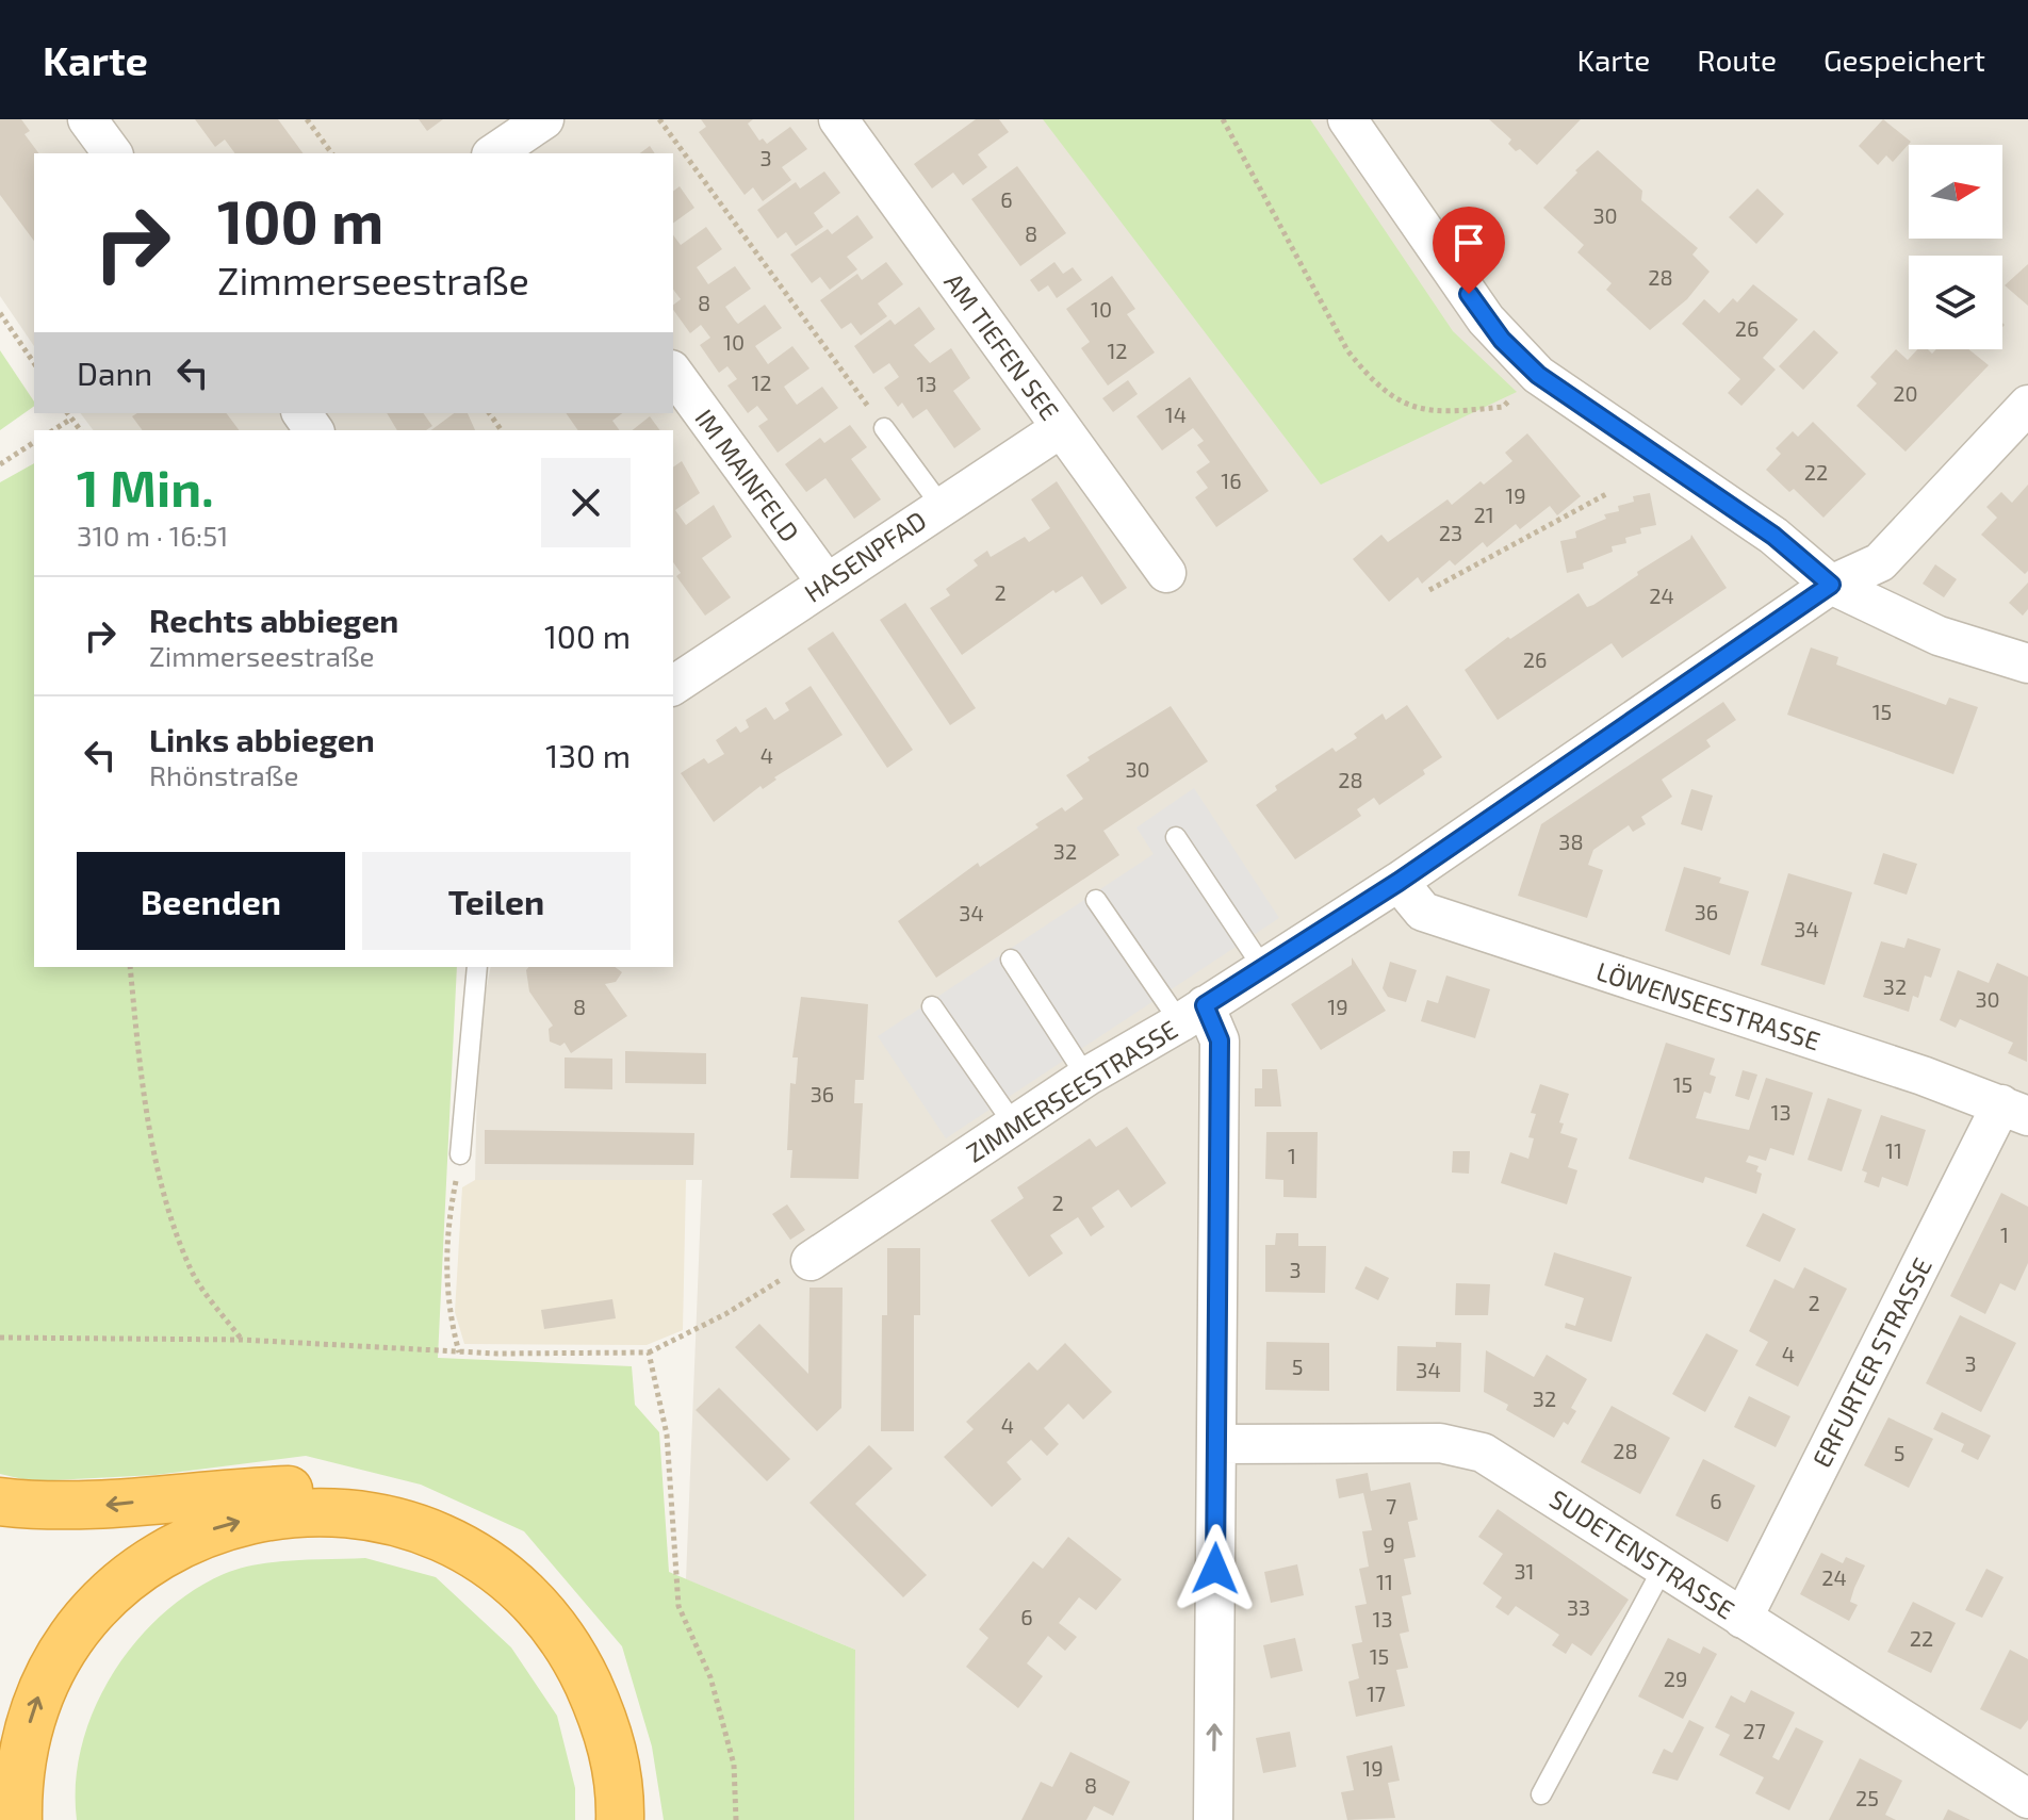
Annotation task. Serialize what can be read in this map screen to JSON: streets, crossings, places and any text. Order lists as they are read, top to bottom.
{
  "streets": {
    "street": [
      "AM TIEFEN SEE",
      "IM MAINFELD",
      "HASENPFAD",
      "LÖWENSEESTRASSE",
      "ZIMMERSEESTRASSE",
      "ERFURTER STRASSE",
      "SUDETENSTRASSE"
    ]
  },
  "crossings": [
    ["AM TIEFEN SEE", "HASENPFAD"],
    ["IM MAINFELD", "HASENPFAD"],
    ["LÖWENSEESTRASSE", "ZIMMERSEESTRASSE"],
    ["LÖWENSEESTRASSE", "ERFURTER STRASSE"],
    ["ERFURTER STRASSE", "SUDETENSTRASSE"]
  ],
  "house_numbers": [
    "3",
    "6",
    "30",
    "8",
    "28",
    "8",
    "10",
    "26",
    "10",
    "12",
    "12",
    "13",
    "20",
    "14",
    "22",
    "16",
    "19",
    "21",
    "23",
    "2",
    "24",
    "26",
    "15",
    "4",
    "30",
    "28",
    "38",
    "32",
    "36",
    "34",
    "34",
    "32",
    "30",
    "8",
    "19",
    "15",
    "36",
    "13",
    "11",
    "1",
    "2",
    "1",
    "3",
    "2",
    "4",
    "3",
    "5",
    "34",
    "32",
    "4",
    "28",
    "5",
    "6",
    "7",
    "9",
    "31",
    "24",
    "11",
    "33",
    "6",
    "13",
    "22",
    "15",
    "29",
    "17",
    "27",
    "19",
    "8",
    "25"
  ],
  "north": "right",
  "page": {
    "header": "Karte",
    "nav": ["Karte", "Route", "Gespeichert"],
    "turn": ["100 m", "Zimmerseestraße"],
    "then": "Dann",
    "heading": ["1 Min.", "310 m · 16:51"],
    "list": [
      {
        "name": "Rechts abbiegen",
        "note": "Zimmerseestraße",
        "value": "100 m"
      },
      {
        "name": "Links abbiegen",
        "note": "Rhönstraße",
        "value": "130 m"
      }
    ],
    "buttons": ["Beenden", "Teilen"]
  }
}
